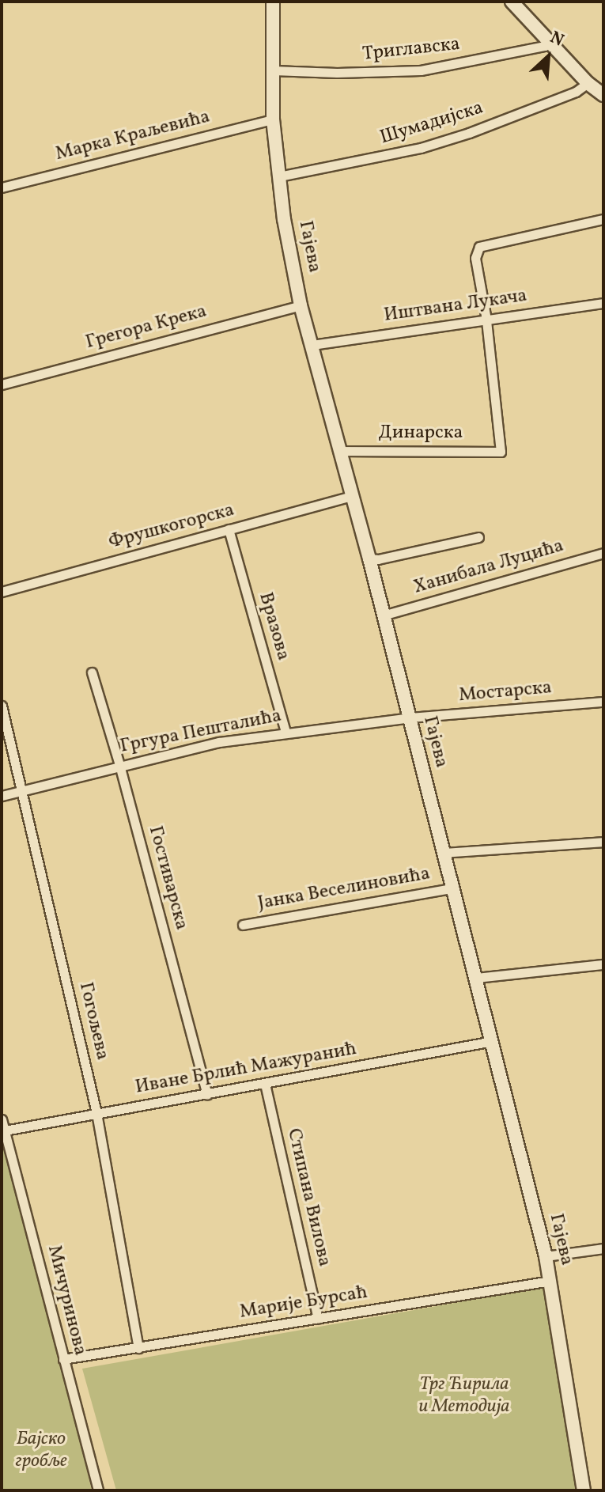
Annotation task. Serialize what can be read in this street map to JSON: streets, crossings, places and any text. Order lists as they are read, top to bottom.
{
  "streets": {
    "street": [
      "Триглавска",
      "Шумадијска",
      "Марка Краљевића",
      "Гајева",
      "Иштвана Лукача",
      "Грегора Крека",
      "Динарска",
      "Фрушкогорска",
      "Ханибала Луцића",
      "Вразова",
      "Мостарска",
      "Гргура Пешталића",
      "Гостиварска",
      "Јанка Веселиновића",
      "Гогољева",
      "Иване Брлић Мажуранић",
      "Стипана Вилова",
      "Мичуринова",
      "Марије Бурсаћ"
    ]
  },
  "crossings": [
    ["Триглавска", "Гајева"],
    ["Шумадијска", "Гајева"],
    ["Марка Краљевића", "Гајева"],
    ["Гајева", "Иштвана Лукача"],
    ["Гајева", "Грегора Крека"],
    ["Гајева", "Динарска"],
    ["Гајева", "Фрушкогорска"],
    ["Гајева", "Ханибала Луцића"],
    ["Гајева", "Мостарска"],
    ["Гајева", "Гргура Пешталића"],
    ["Гајева", "Јанка Веселиновића"],
    ["Гајева", "Иване Брлић Мажуранић"],
    ["Гајева", "Марије Бурсаћ"],
    ["Иштвана Лукача", "Динарска"],
    ["Фрушкогорска", "Вразова"],
    ["Вразова", "Гргура Пешталића"],
    ["Мостарска", "Гргура Пешталића"],
    ["Гргура Пешталића", "Гостиварска"],
    ["Гргура Пешталића", "Гогољева"],
    ["Гостиварска", "Иване Брлић Мажуранић"],
    ["Гогољева", "Иване Брлић Мажуранић"],
    ["Гогољева", "Марије Бурсаћ"],
    ["Иване Брлић Мажуранић", "Стипана Вилова"],
    ["Иване Брлић Мажуранић", "Мичуринова"],
    ["Стипана Вилова", "Марије Бурсаћ"],
    ["Мичуринова", "Марије Бурсаћ"]
  ],
  "parks": ["Трг Ћирила и Методија", "Бајско гробље"],
  "north": "top right"
}
